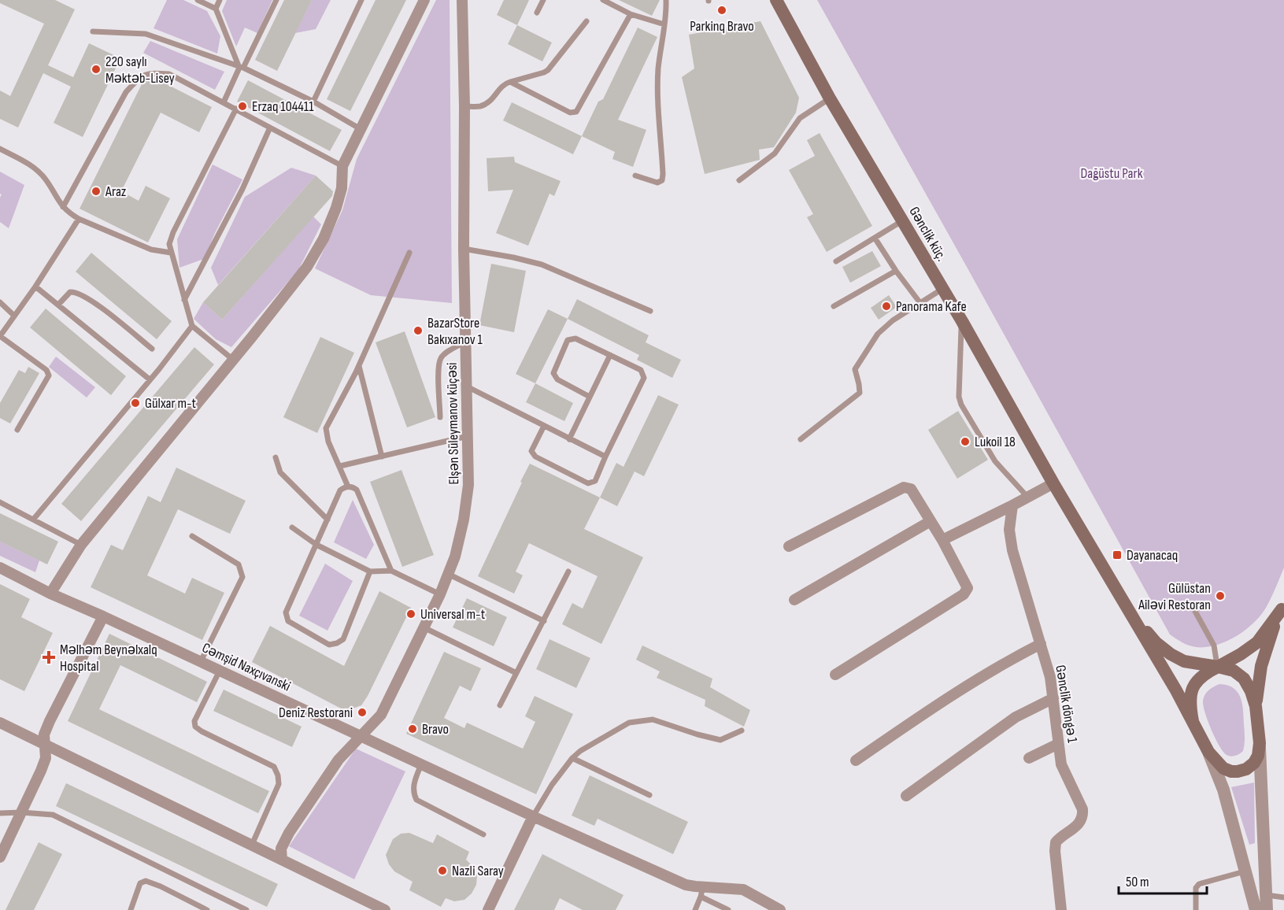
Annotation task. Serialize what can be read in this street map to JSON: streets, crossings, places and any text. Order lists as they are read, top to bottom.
{
  "streets": {
    "main road": ["Gənclik küç."],
    "street": ["Elşən Süleymanov küçəsi", "Cəmşid Naxçıvanski", "Gənclik döngə 1"]
  },
  "crossings": [
    ["Elşən Süleymanov küçəsi", "Cəmşid Naxçıvanski"]
  ],
  "parks": ["Dağüstu Park"],
  "places": {
    "other": [
      "Parkinq Bravo",
      "220 saylı Məktəb-Lisey",
      "Erzaq 104411",
      "Araz",
      "Panorama Kafe",
      "BazarStore Bakıxanov 1",
      "Gülxar m-t",
      "Lukoil 18",
      "Gülüstan Ailəvi Restoran",
      "Universal m-t",
      "Deniz Restorani",
      "Bravo",
      "Nazli Saray"
    ],
    "transit": ["Dayanacaq"],
    "health": ["Məlhəm Beynəlxalq Hospital"]
  },
  "scale_bar": "50 m"
}
